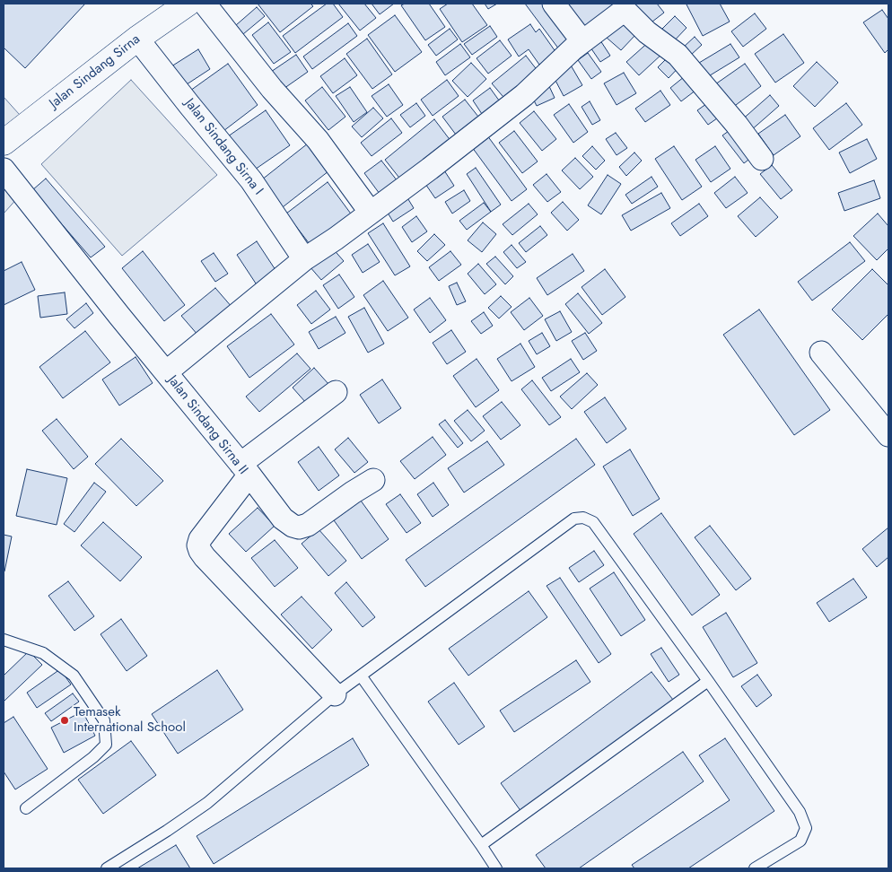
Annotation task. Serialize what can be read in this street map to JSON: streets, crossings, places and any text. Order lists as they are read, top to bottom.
{
  "streets": {
    "main road": ["Jalan Sindang Sirna"],
    "street": ["Jalan Sindang Sirna I", "Jalan Sindang Sirna II"]
  },
  "crossings": [
    ["Jalan Sindang Sirna", "Jalan Sindang Sirna I"]
  ],
  "places": ["Temasek International School"]
}
